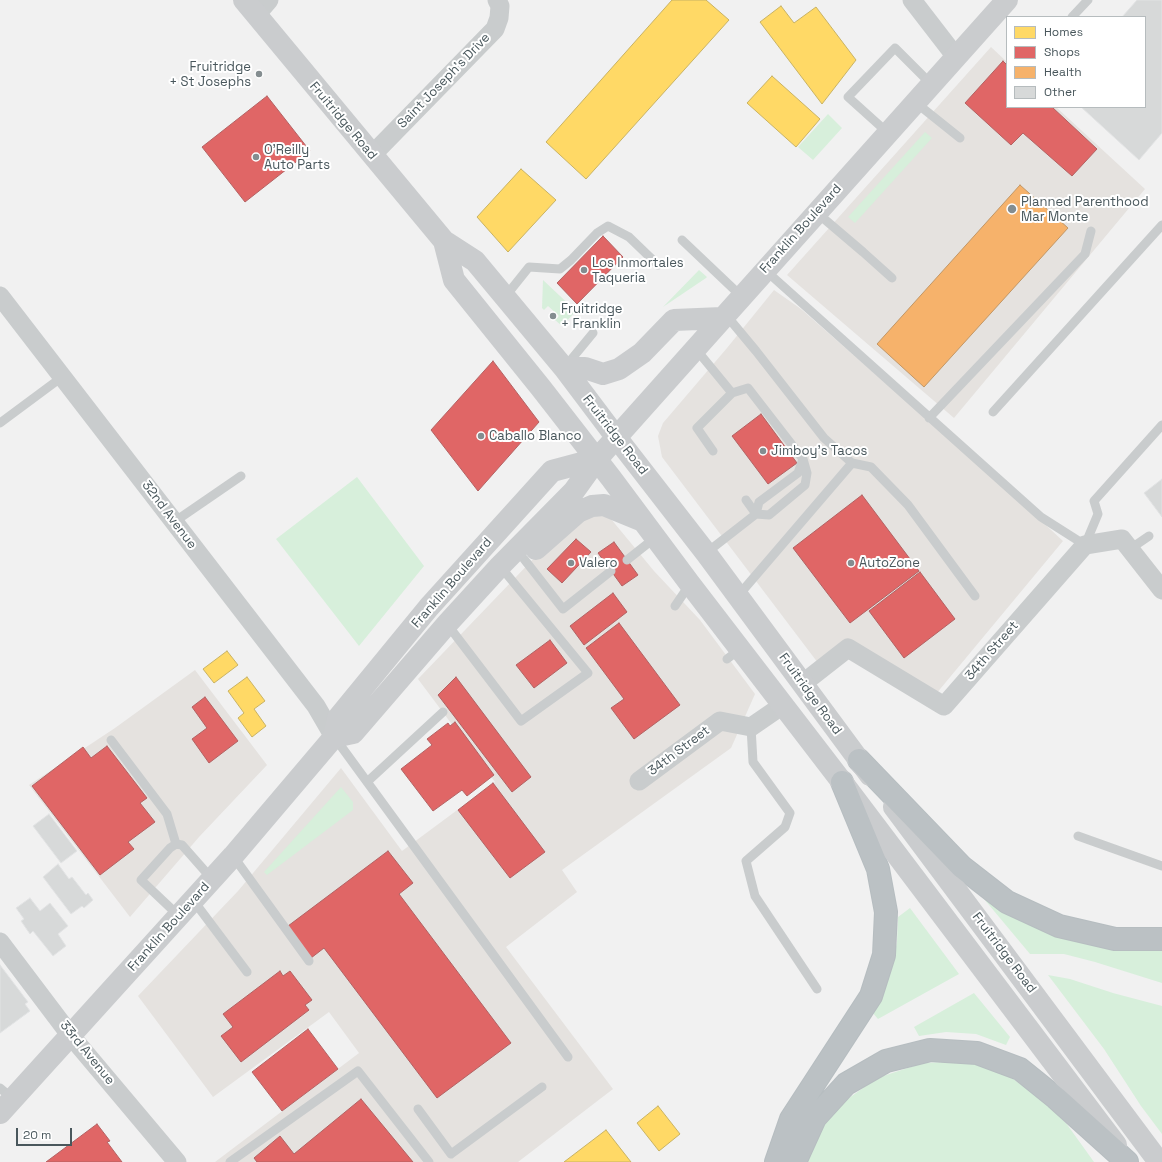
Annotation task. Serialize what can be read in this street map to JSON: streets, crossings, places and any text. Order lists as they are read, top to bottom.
{
  "streets": {
    "main road": ["Fruitridge Road", "Franklin Boulevard"],
    "street": [
      "Saint Joseph's Drive",
      "32nd Avenue",
      "34th Street",
      "33rd Avenue"
    ]
  },
  "crossings": [
    ["Saint Joseph's Drive", "Fruitridge Road"],
    ["Fruitridge Road", "Franklin Boulevard"],
    ["Fruitridge Road", "34th Street"],
    ["Franklin Boulevard", "32nd Avenue"],
    ["Franklin Boulevard", "33rd Avenue"]
  ],
  "places": [
    "Fruitridge + St Josephs",
    "O'Reilly Auto Parts",
    "Planned Parenthood Mar Monte",
    "Los Inmortales Taqueria",
    "Fruitridge + Franklin",
    "Caballo Blanco",
    "Jimboy's Tacos",
    "Valero",
    "AutoZone"
  ],
  "legend": [
    "Homes",
    "Shops",
    "Health",
    "Other"
  ],
  "scale_bar": "20 m"
}
